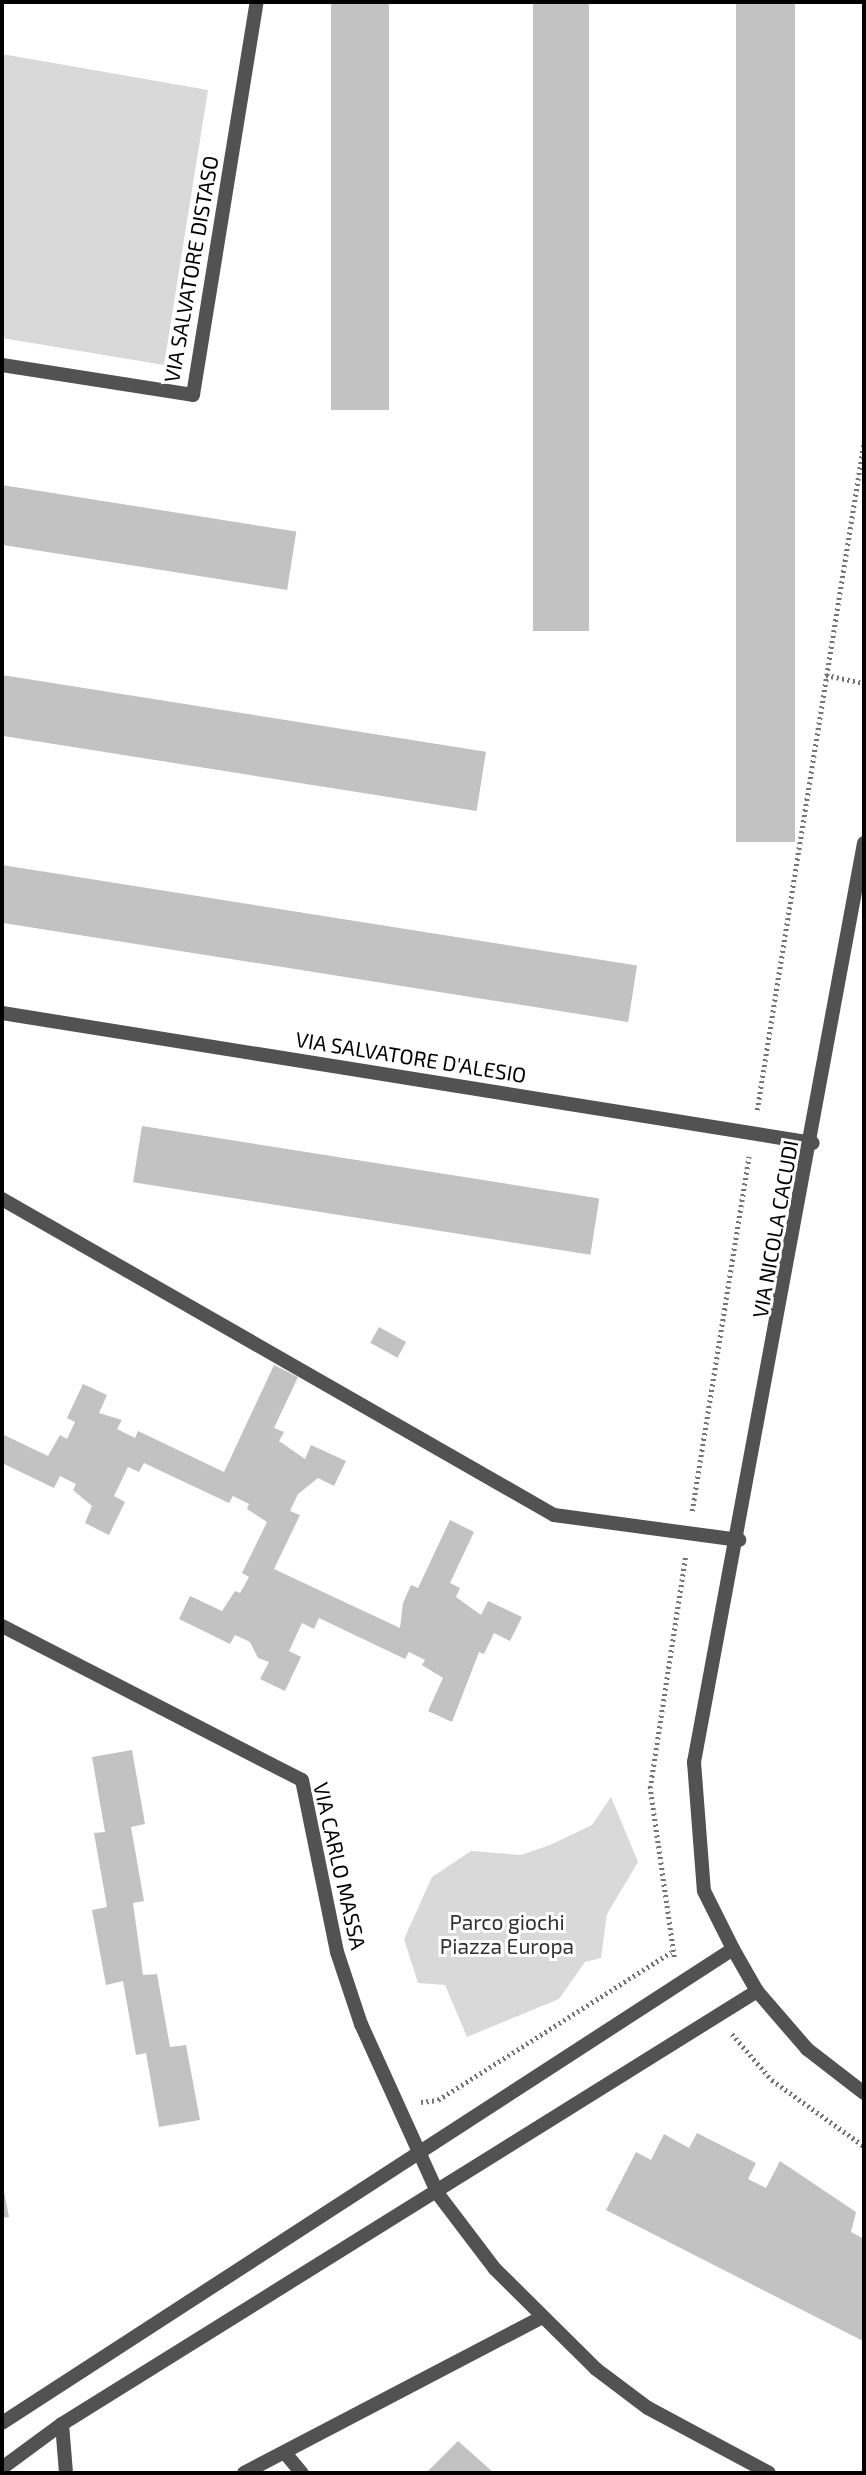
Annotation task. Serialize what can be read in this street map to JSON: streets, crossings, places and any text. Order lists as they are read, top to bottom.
{
  "streets": {
    "street": [
      "VIA SALVATORE DISTASO",
      "VIA SALVATORE D'ALESIO",
      "VIA NICOLA CACUDI",
      "VIA CARLO MASSA"
    ]
  },
  "crossings": [
    ["VIA SALVATORE D'ALESIO", "VIA NICOLA CACUDI"]
  ],
  "parks": ["Parco giochi Piazza Europa"]
}
